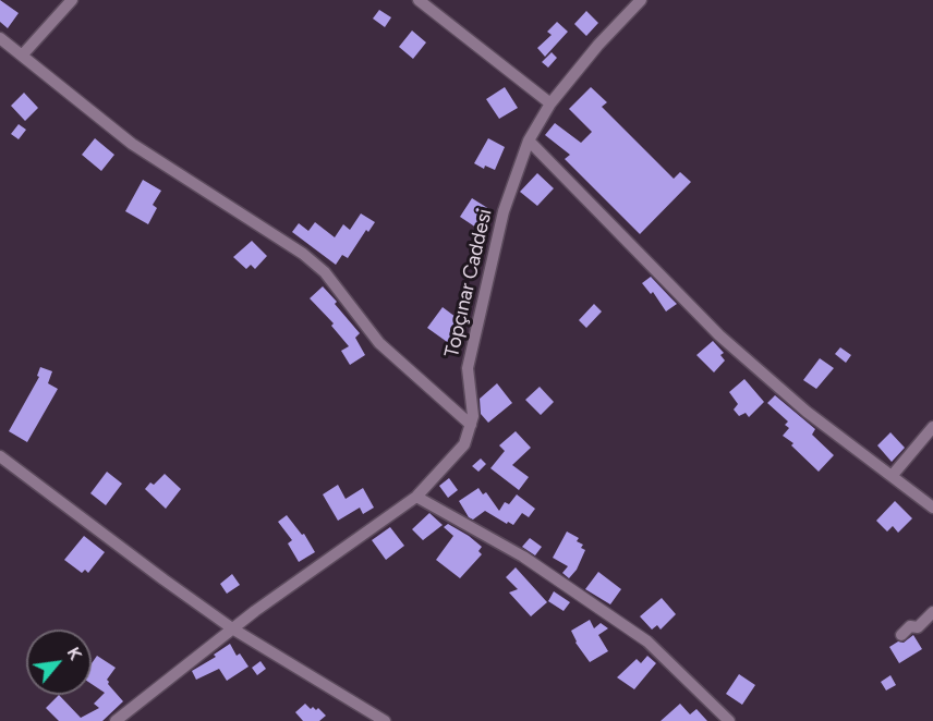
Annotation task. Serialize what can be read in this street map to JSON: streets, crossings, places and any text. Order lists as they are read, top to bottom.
{
  "streets": {
    "street": ["Topçınar Caddesi"]
  },
  "north": "top right"
}
